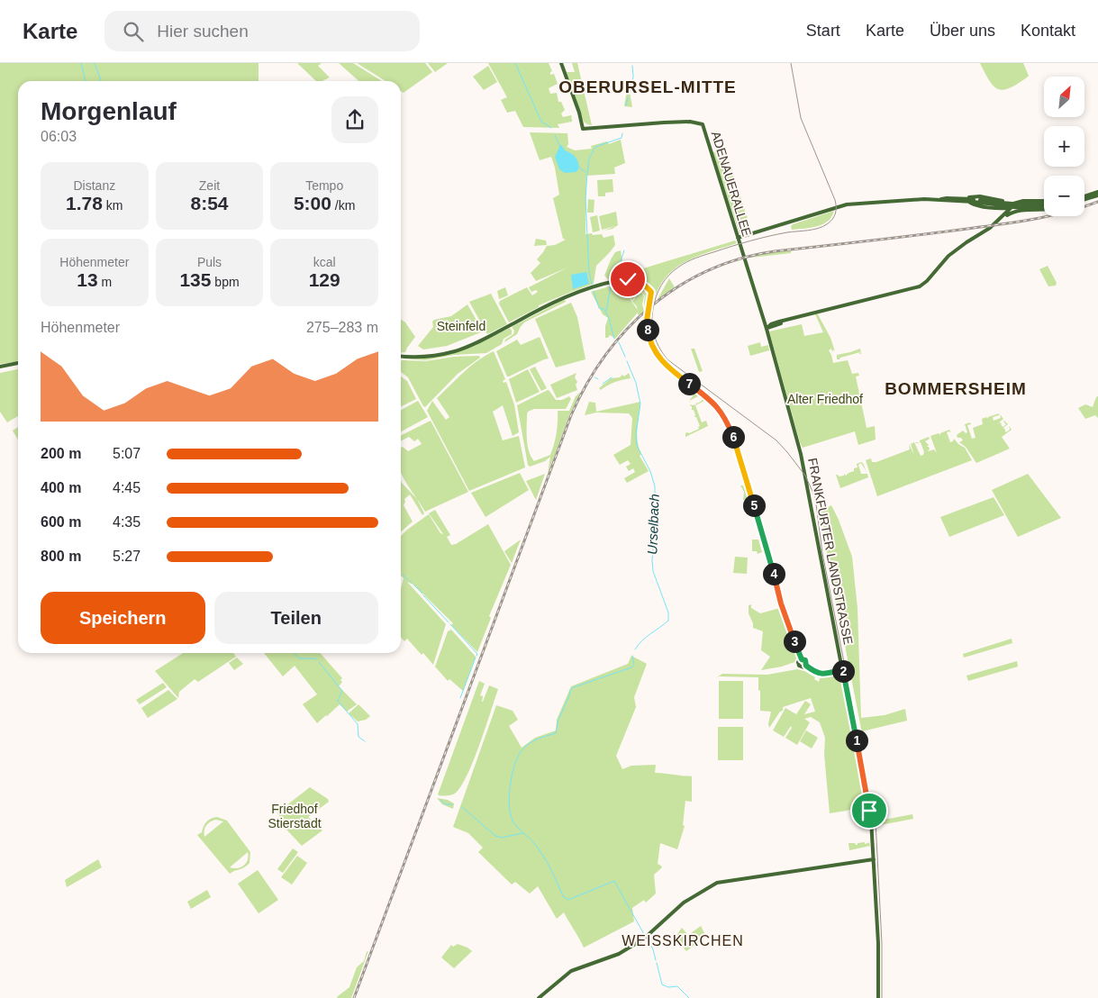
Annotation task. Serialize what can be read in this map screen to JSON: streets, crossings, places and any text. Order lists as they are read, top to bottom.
{
  "streets": {
    "main road": ["ADENAUERALLEE", "FRANKFURTER LANDSTRASSE"]
  },
  "crossings": [
    ["ADENAUERALLEE", "FRANKFURTER LANDSTRASSE"]
  ],
  "districts": ["OBERURSEL-MITTE", "BOMMERSHEIM", "WEISSKIRCHEN"],
  "water": ["Urselbach"],
  "parks": ["Steinfeld", "Alter Friedhof", "Friedhof Stierstadt"],
  "north": "top right",
  "page": {
    "header": "Karte",
    "search": "Hier suchen",
    "nav": [
      "Start",
      "Karte",
      "Über uns",
      "Kontakt"
    ],
    "map_buttons": ["+", "−"],
    "heading": ["Morgenlauf", "06:03"],
    "stats": [
      ["Distanz", "1.78 km"],
      ["Zeit", "8:54"],
      ["Tempo", "5:00 /km"],
      ["Höhenmeter", "13 m"],
      ["Puls", "135 bpm"],
      ["kcal", "129"]
    ],
    "chart": ["Höhenmeter", "275–283 m"],
    "pins": [
      "8",
      "7",
      "6",
      "5",
      "4",
      "3",
      "2",
      "1"
    ],
    "list": [
      {
        "name": "200 m",
        "note": "5:07"
      },
      {
        "name": "400 m",
        "note": "4:45"
      },
      {
        "name": "600 m",
        "note": "4:35"
      },
      {
        "name": "800 m",
        "note": "5:27"
      }
    ],
    "buttons": ["Speichern", "Teilen"]
  }
}
